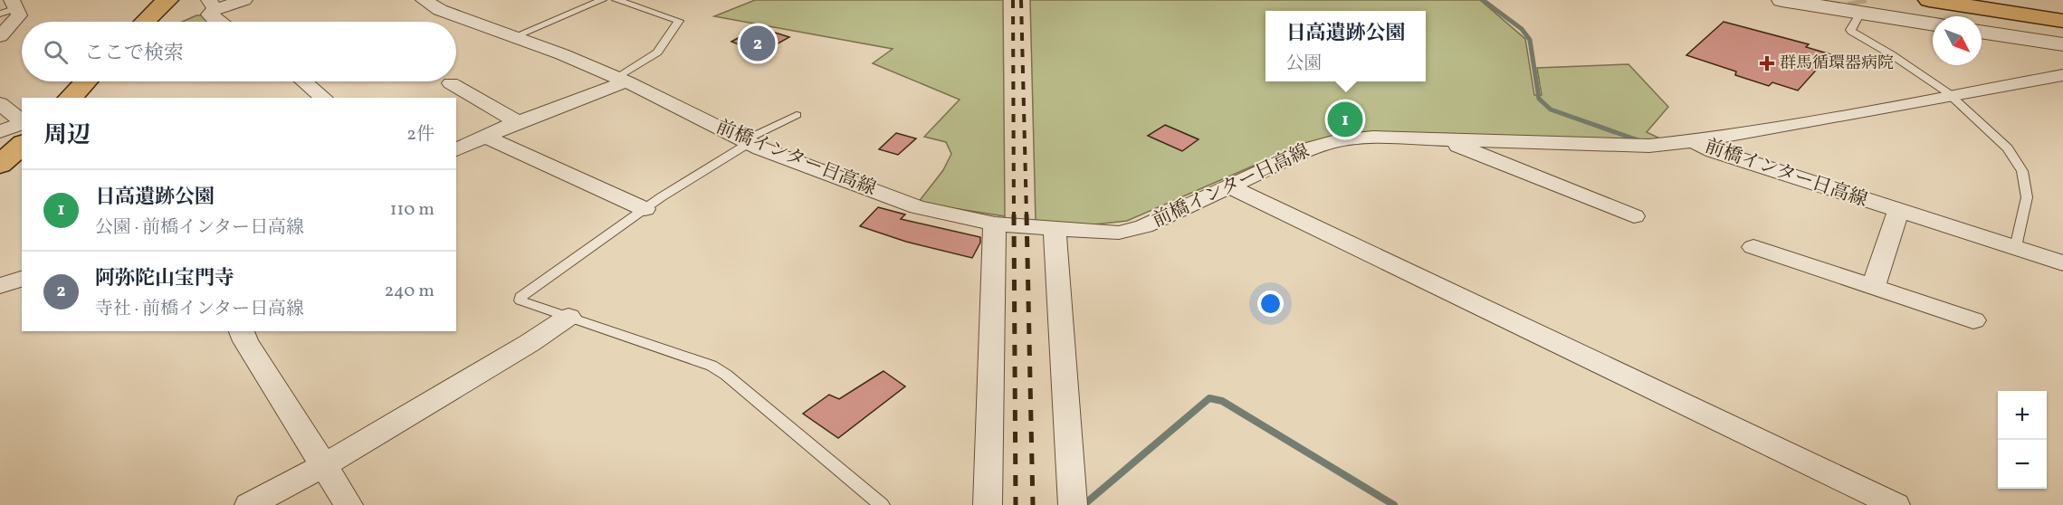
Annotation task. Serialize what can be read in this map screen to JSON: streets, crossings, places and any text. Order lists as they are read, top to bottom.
{
  "streets": {
    "street": ["前橋インター日高線"]
  },
  "places": {
    "health": ["群馬循環器病院"]
  },
  "north": "bottom right",
  "page": {
    "popup": ["日高遺跡公園", "公園"],
    "search": "ここで検索",
    "pins": ["2", "1"],
    "heading": ["周辺", "2件"],
    "list": [
      {
        "mark": "1",
        "name": "日高遺跡公園",
        "note": "公園 · 前橋インター日高線",
        "value": "110 m"
      },
      {
        "mark": "2",
        "name": "阿弥陀山宝門寺",
        "note": "寺社 · 前橋インター日高線",
        "value": "240 m"
      }
    ],
    "map_buttons": ["+", "−"]
  }
}
